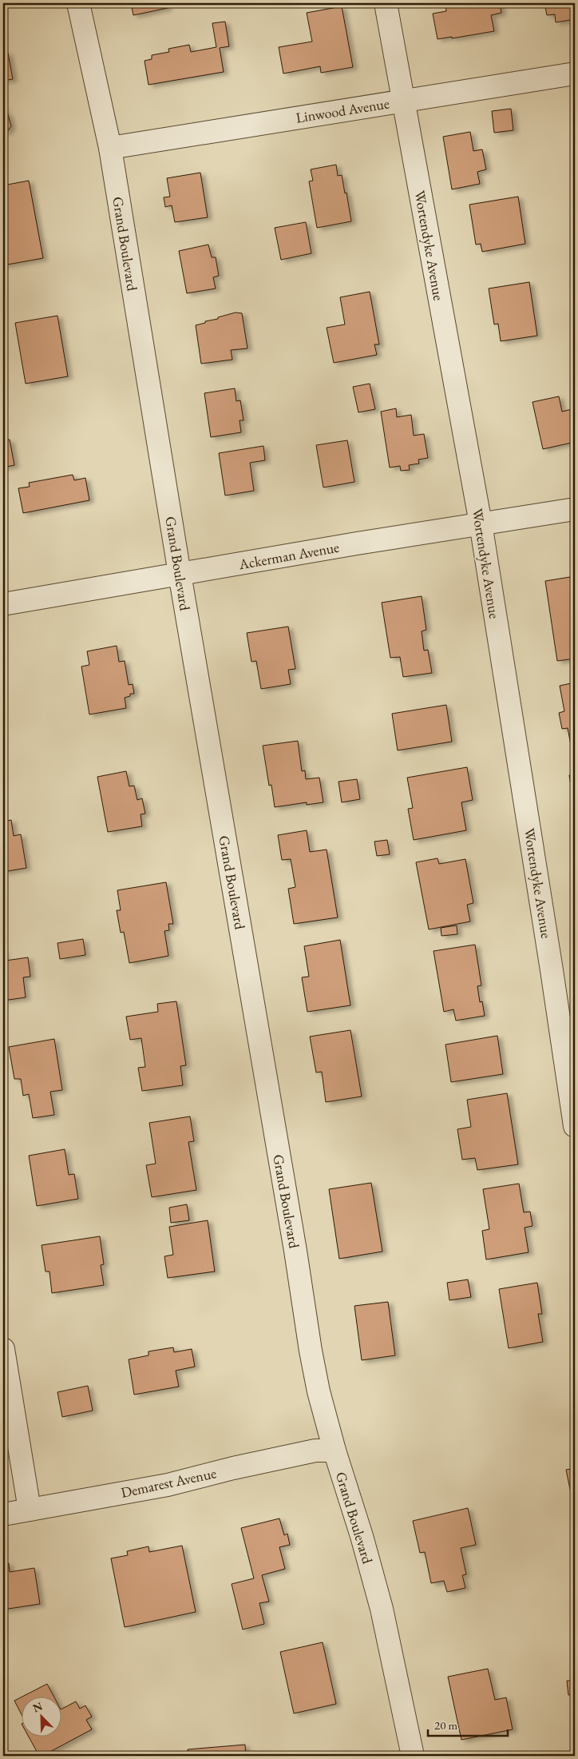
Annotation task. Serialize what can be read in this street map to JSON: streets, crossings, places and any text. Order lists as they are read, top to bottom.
{
  "streets": {
    "street": [
      "Linwood Avenue",
      "Grand Boulevard",
      "Wortendyke Avenue",
      "Ackerman Avenue",
      "Demarest Avenue"
    ]
  },
  "crossings": [
    ["Linwood Avenue", "Grand Boulevard"],
    ["Linwood Avenue", "Wortendyke Avenue"],
    ["Grand Boulevard", "Ackerman Avenue"],
    ["Grand Boulevard", "Demarest Avenue"],
    ["Wortendyke Avenue", "Ackerman Avenue"]
  ],
  "scale_bar": "20 m",
  "north": "top left"
}
